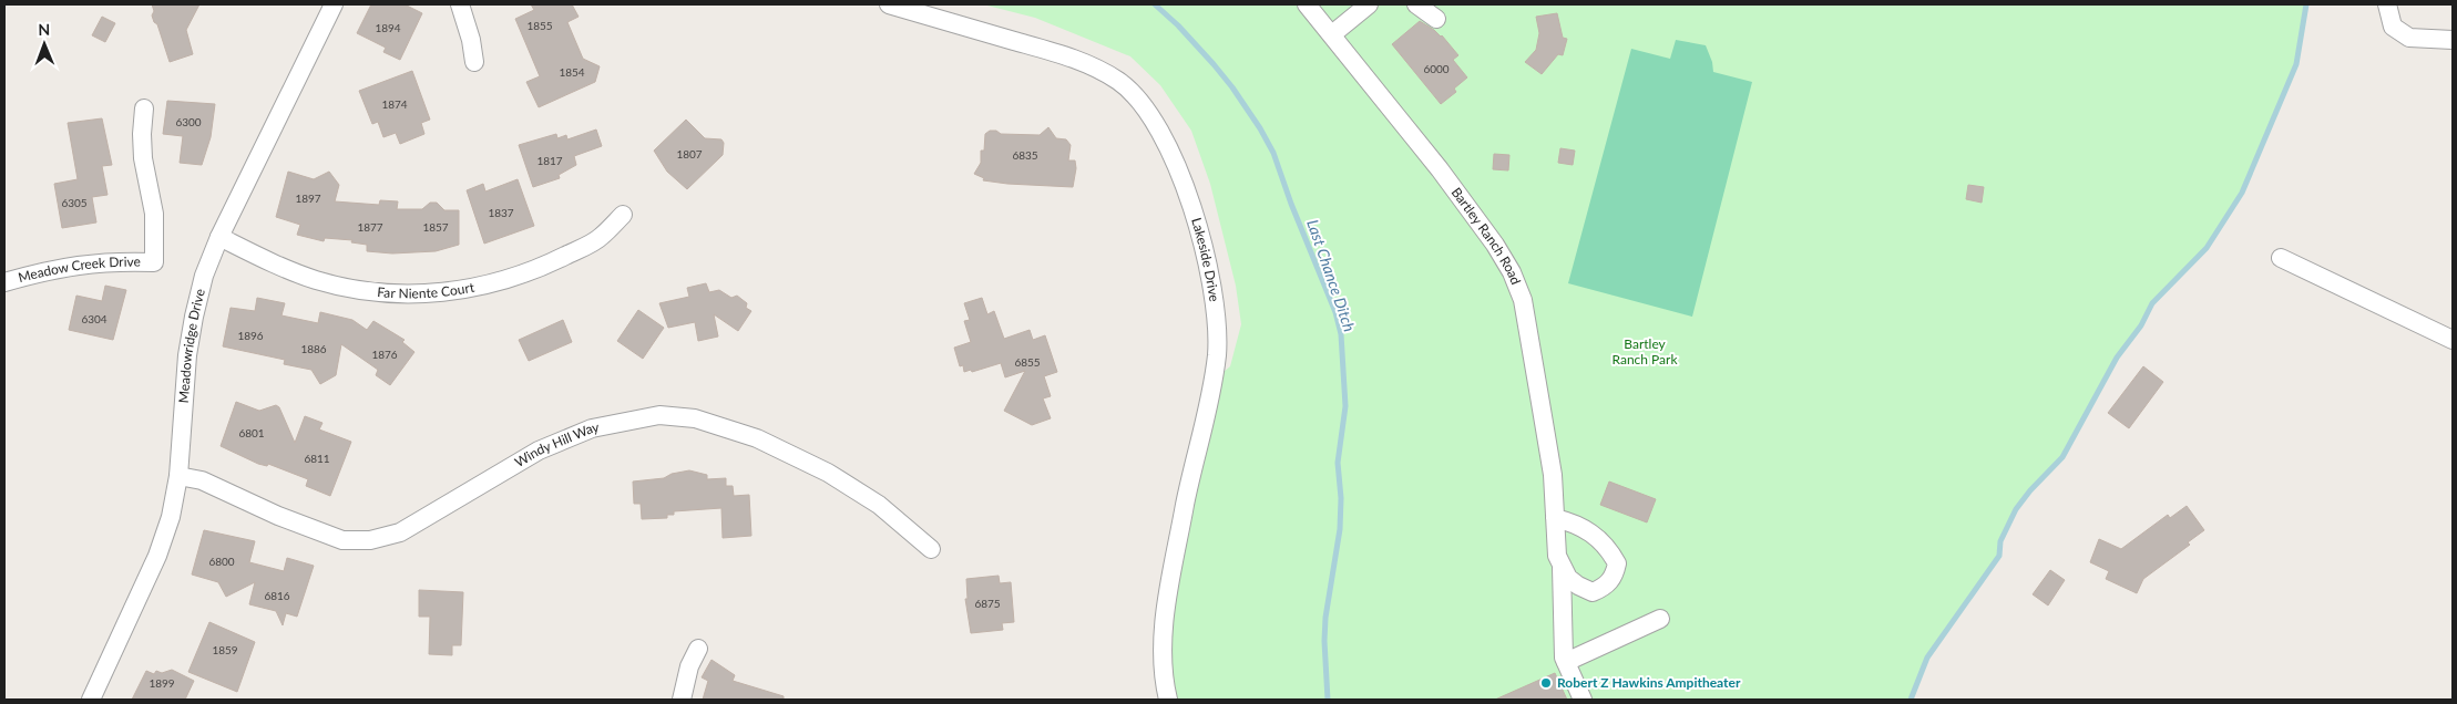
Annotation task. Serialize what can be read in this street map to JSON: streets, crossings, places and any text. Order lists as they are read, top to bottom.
{
  "streets": {
    "street": [
      "Bartley Ranch Road",
      "Lakeside Drive",
      "Meadow Creek Drive",
      "Far Niente Court",
      "Meadowridge Drive",
      "Windy Hill Way"
    ]
  },
  "crossings": [
    ["Far Niente Court", "Meadowridge Drive"],
    ["Meadowridge Drive", "Windy Hill Way"]
  ],
  "water": ["Last Chance Ditch"],
  "parks": ["Bartley Ranch Park"],
  "places": ["Robert Z Hawkins Ampitheater"],
  "house_numbers": [
    "1855",
    "1894",
    "6000",
    "1854",
    "1874",
    "6300",
    "1807",
    "6835",
    "1817",
    "1897",
    "6305",
    "1837",
    "1877",
    "1857",
    "6304",
    "1896",
    "1886",
    "1876",
    "6855",
    "6801",
    "6811",
    "6800",
    "6816",
    "6875",
    "1859",
    "1899"
  ],
  "north": "top"
}
